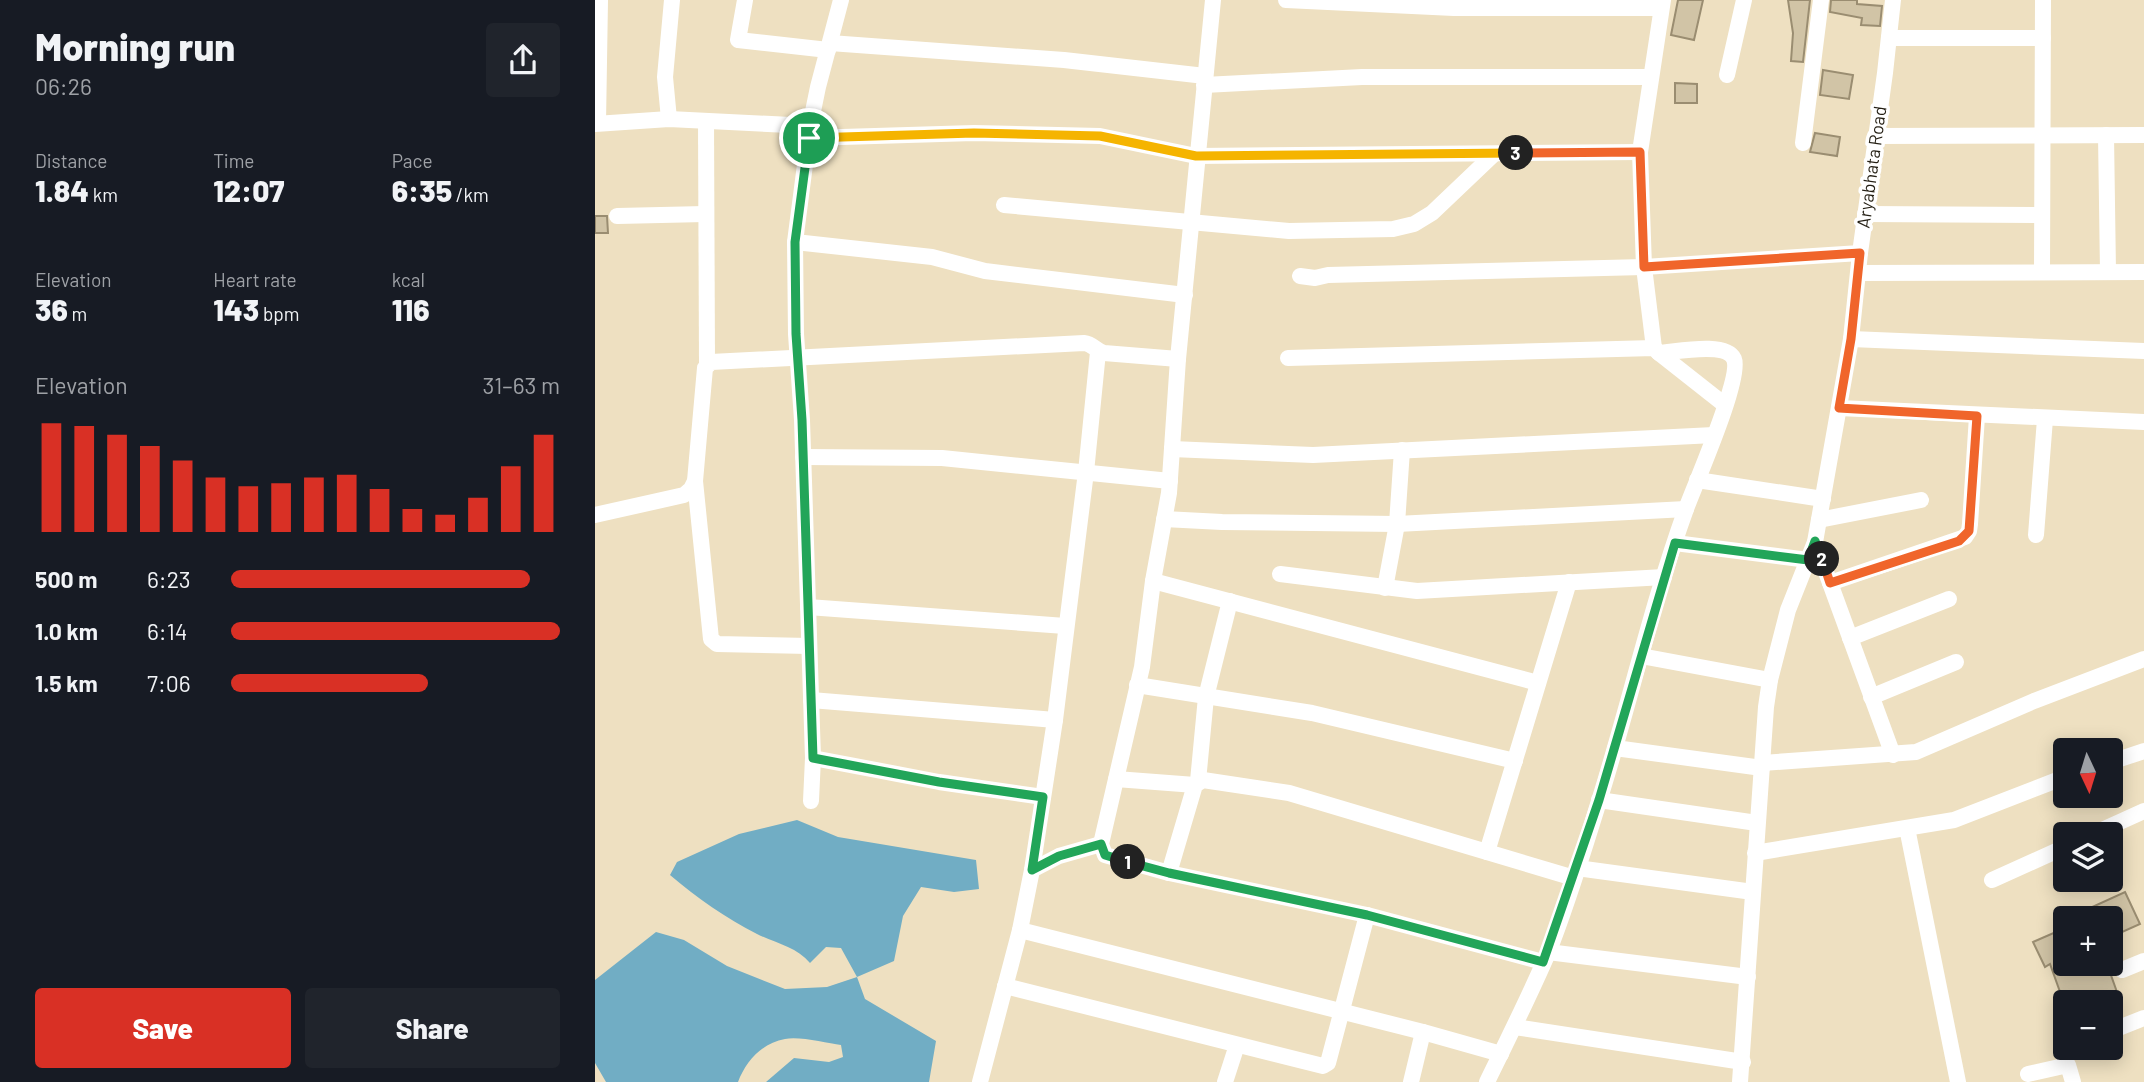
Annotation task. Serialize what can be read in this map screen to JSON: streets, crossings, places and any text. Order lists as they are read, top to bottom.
{
  "streets": {
    "street": ["Aryabhata Road"]
  },
  "north": "bottom",
  "page": {
    "heading": ["Morning run", "06:26"],
    "stats": [
      ["Distance", "1.84 km"],
      ["Time", "12:07"],
      ["Pace", "6:35 /km"],
      ["Elevation", "36 m"],
      ["Heart rate", "143 bpm"],
      ["kcal", "116"]
    ],
    "pins": ["3", "2", "1"],
    "chart": ["Elevation", "31–63 m"],
    "list": [
      {
        "name": "500 m",
        "note": "6:23"
      },
      {
        "name": "1.0 km",
        "note": "6:14"
      },
      {
        "name": "1.5 km",
        "note": "7:06"
      }
    ],
    "map_buttons": ["+", "−"],
    "buttons": ["Save", "Share"]
  }
}
